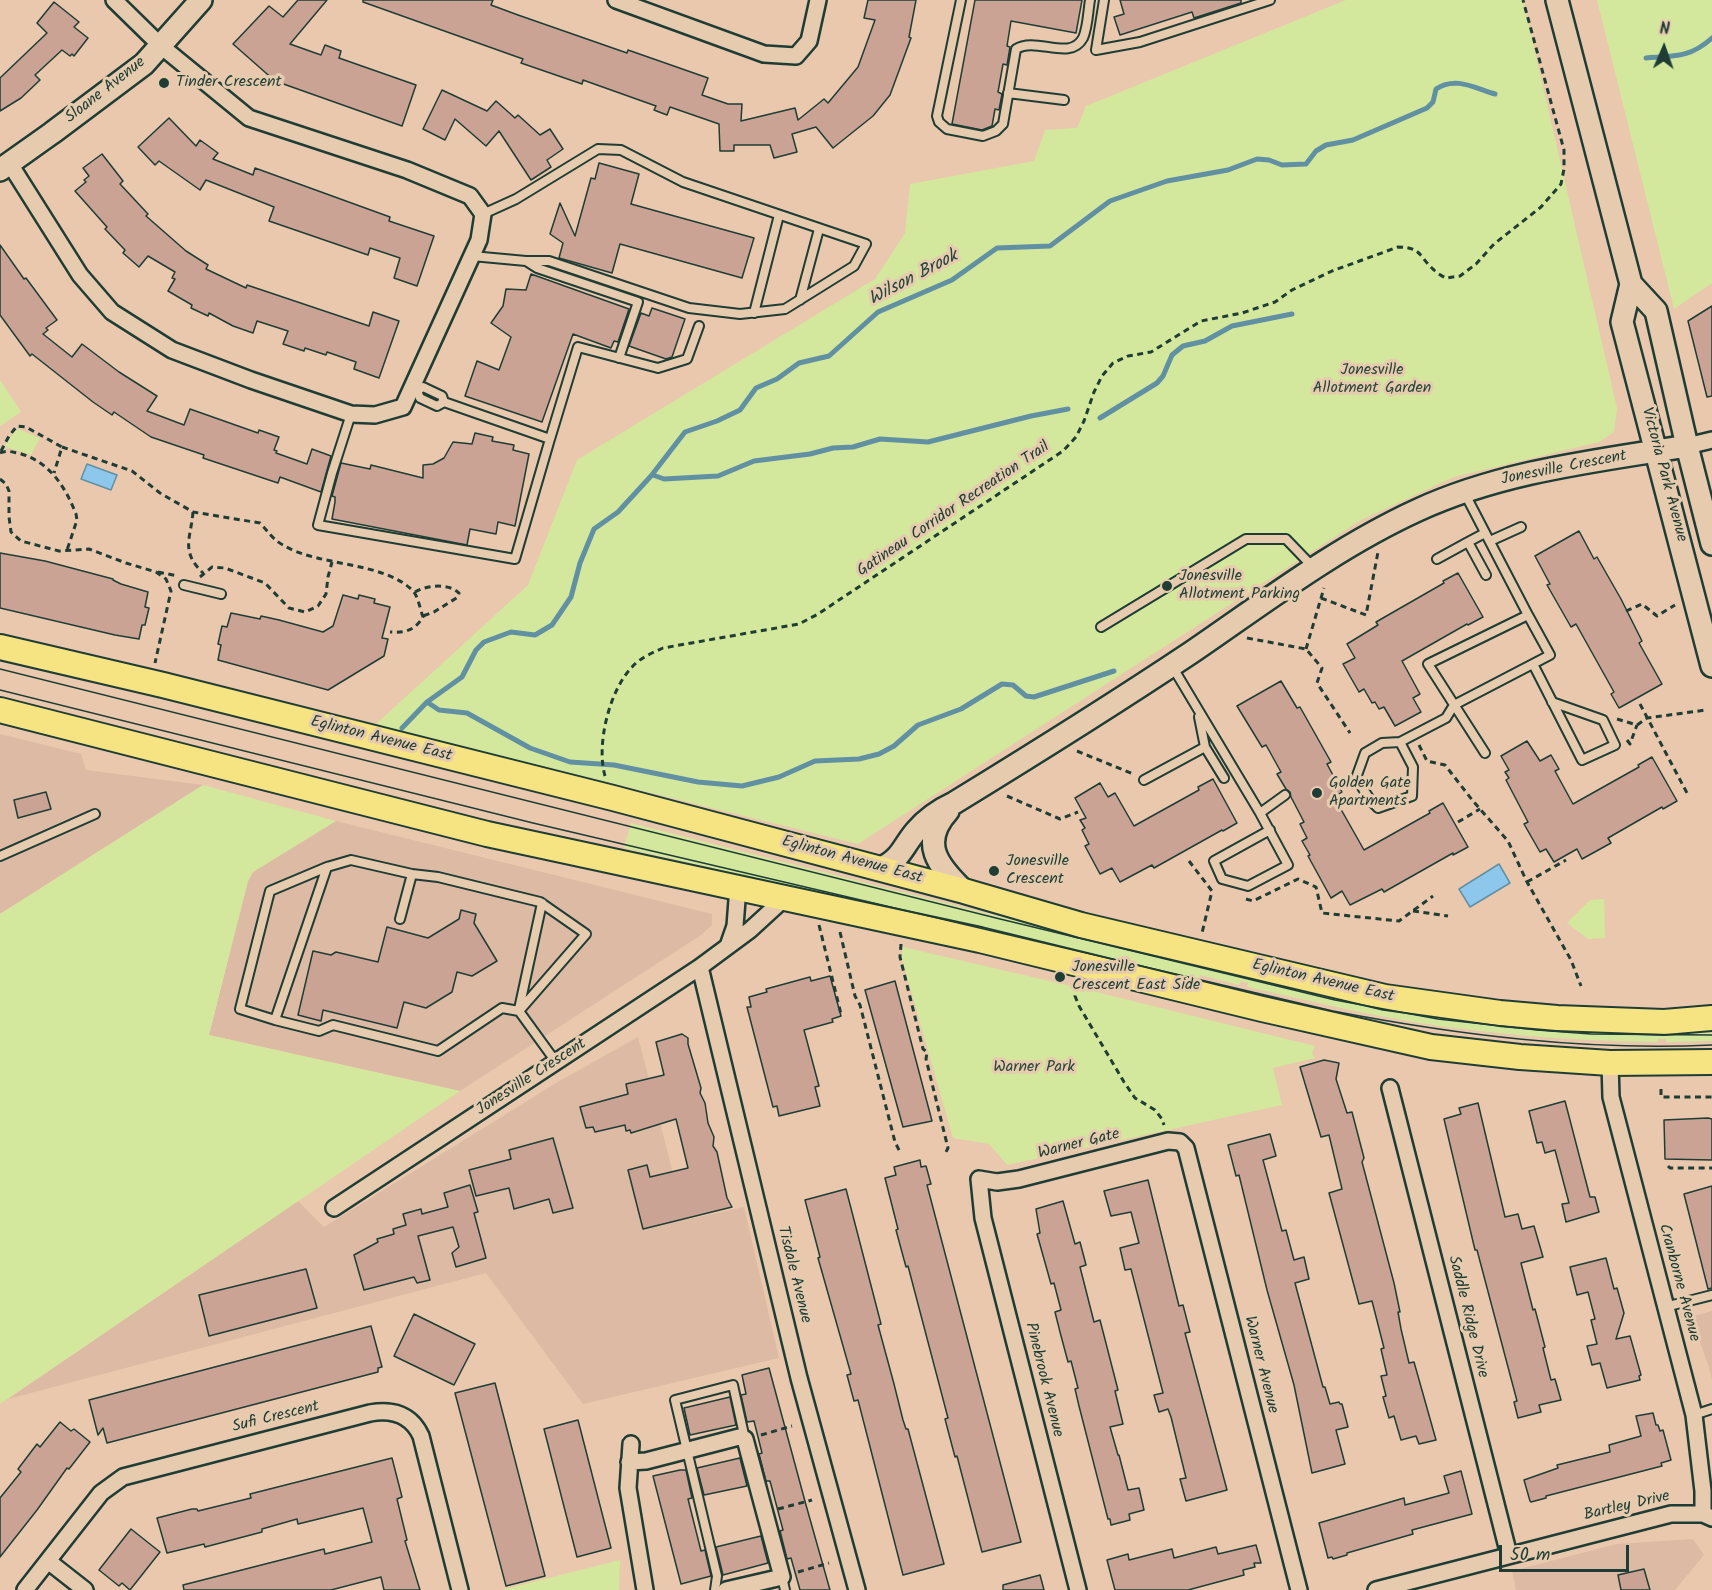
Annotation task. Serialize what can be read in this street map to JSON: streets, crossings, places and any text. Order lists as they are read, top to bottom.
{
  "streets": {
    "main road": ["Eglinton Avenue East"],
    "street": [
      "Sloane Avenue",
      "Jonesville Crescent",
      "Victoria Park Avenue",
      "Warner Gate",
      "Tisdale Avenue",
      "Cranborne Avenue",
      "Saddle Ridge Drive",
      "Warner Avenue",
      "Pinebrook Avenue",
      "Sufi Crescent",
      "Bartley Drive"
    ],
    "path": ["Gatineau Corridor Recreation Trail"]
  },
  "crossings": [
    ["Jonesville Crescent", "Victoria Park Avenue"],
    ["Jonesville Crescent", "Eglinton Avenue East"],
    ["Jonesville Crescent", "Tisdale Avenue"],
    ["Gatineau Corridor Recreation Trail", "Eglinton Avenue East"],
    ["Warner Gate", "Warner Avenue"],
    ["Warner Gate", "Pinebrook Avenue"],
    ["Cranborne Avenue", "Bartley Drive"],
    ["Saddle Ridge Drive", "Bartley Drive"]
  ],
  "water": ["Wilson Brook"],
  "parks": ["Jonesville Allotment Garden", "Warner Park"],
  "places": [
    "Tinder Crescent",
    "Jonesville Allotment Parking",
    "Golden Gate Apartments",
    "Jonesville Crescent",
    "Jonesville Crescent East Side"
  ],
  "scale_bar": "50 m",
  "north": "top"
}
